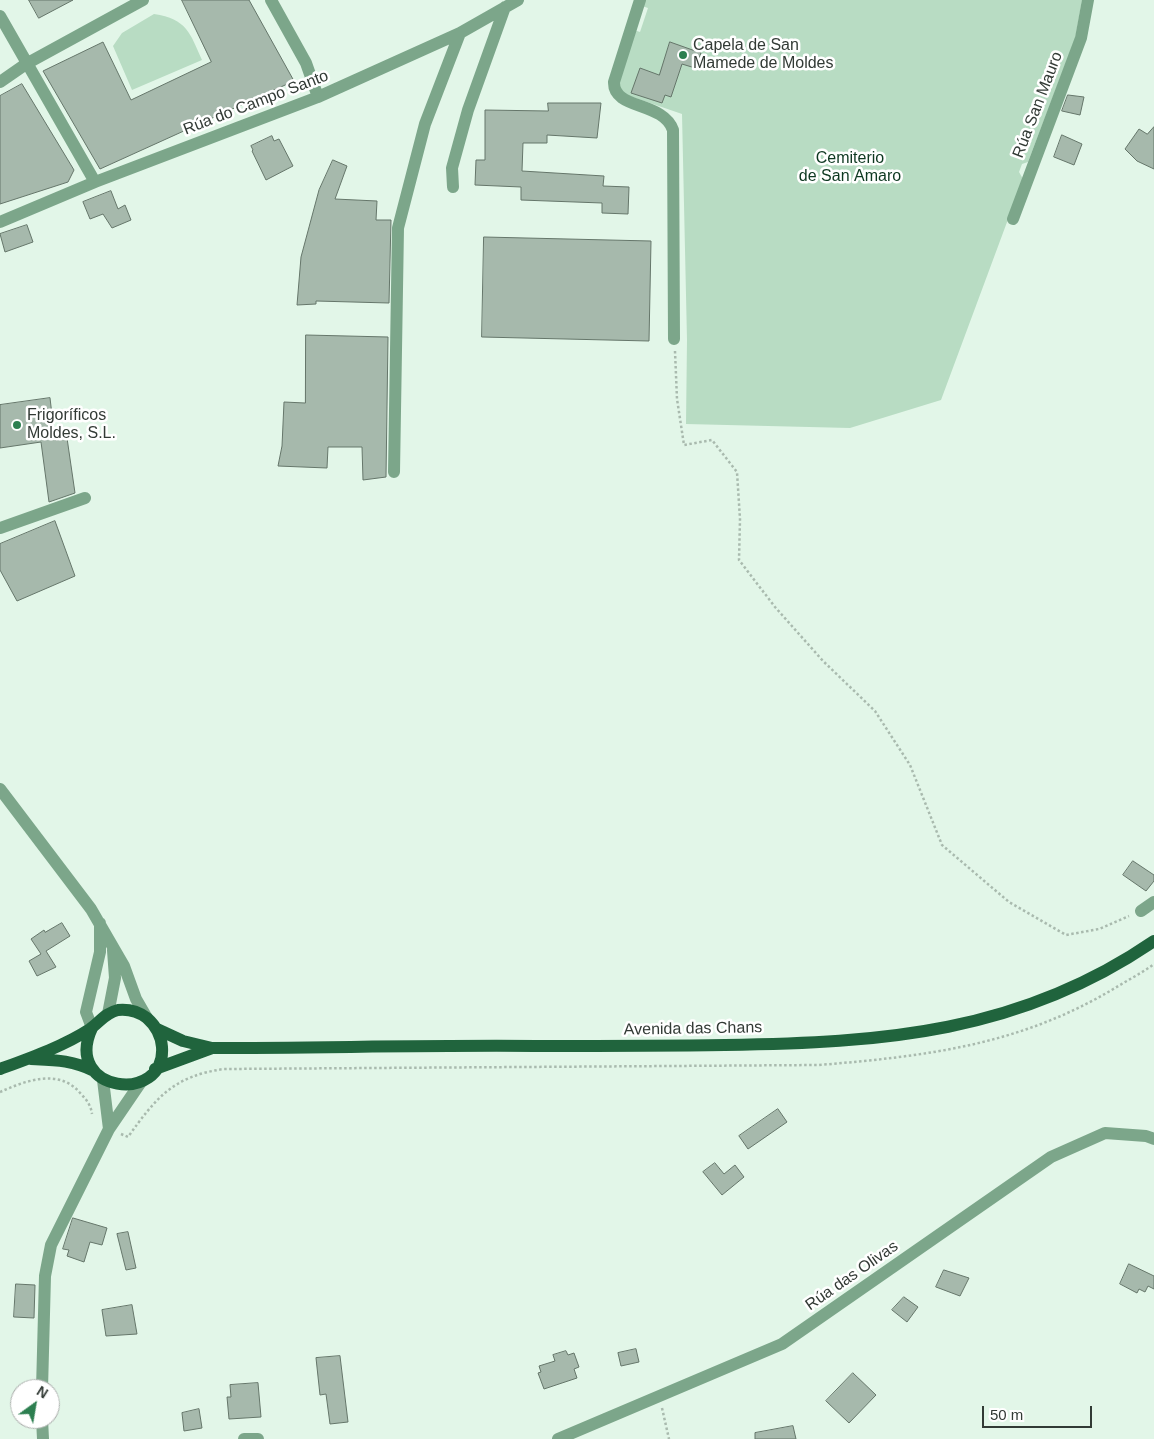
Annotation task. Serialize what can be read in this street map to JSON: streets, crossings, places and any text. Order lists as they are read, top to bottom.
{
  "streets": {
    "main road": ["Avenida das Chans"],
    "street": ["Rúa do Campo Santo", "Rúa San Mauro", "Rúa das Olivas"]
  },
  "parks": ["Cemiterio de San Amaro"],
  "places": ["Capela de San Mamede de Moldes", "Frigoríficos Moldes, S.L."],
  "scale_bar": "50 m",
  "north": "top right"
}
